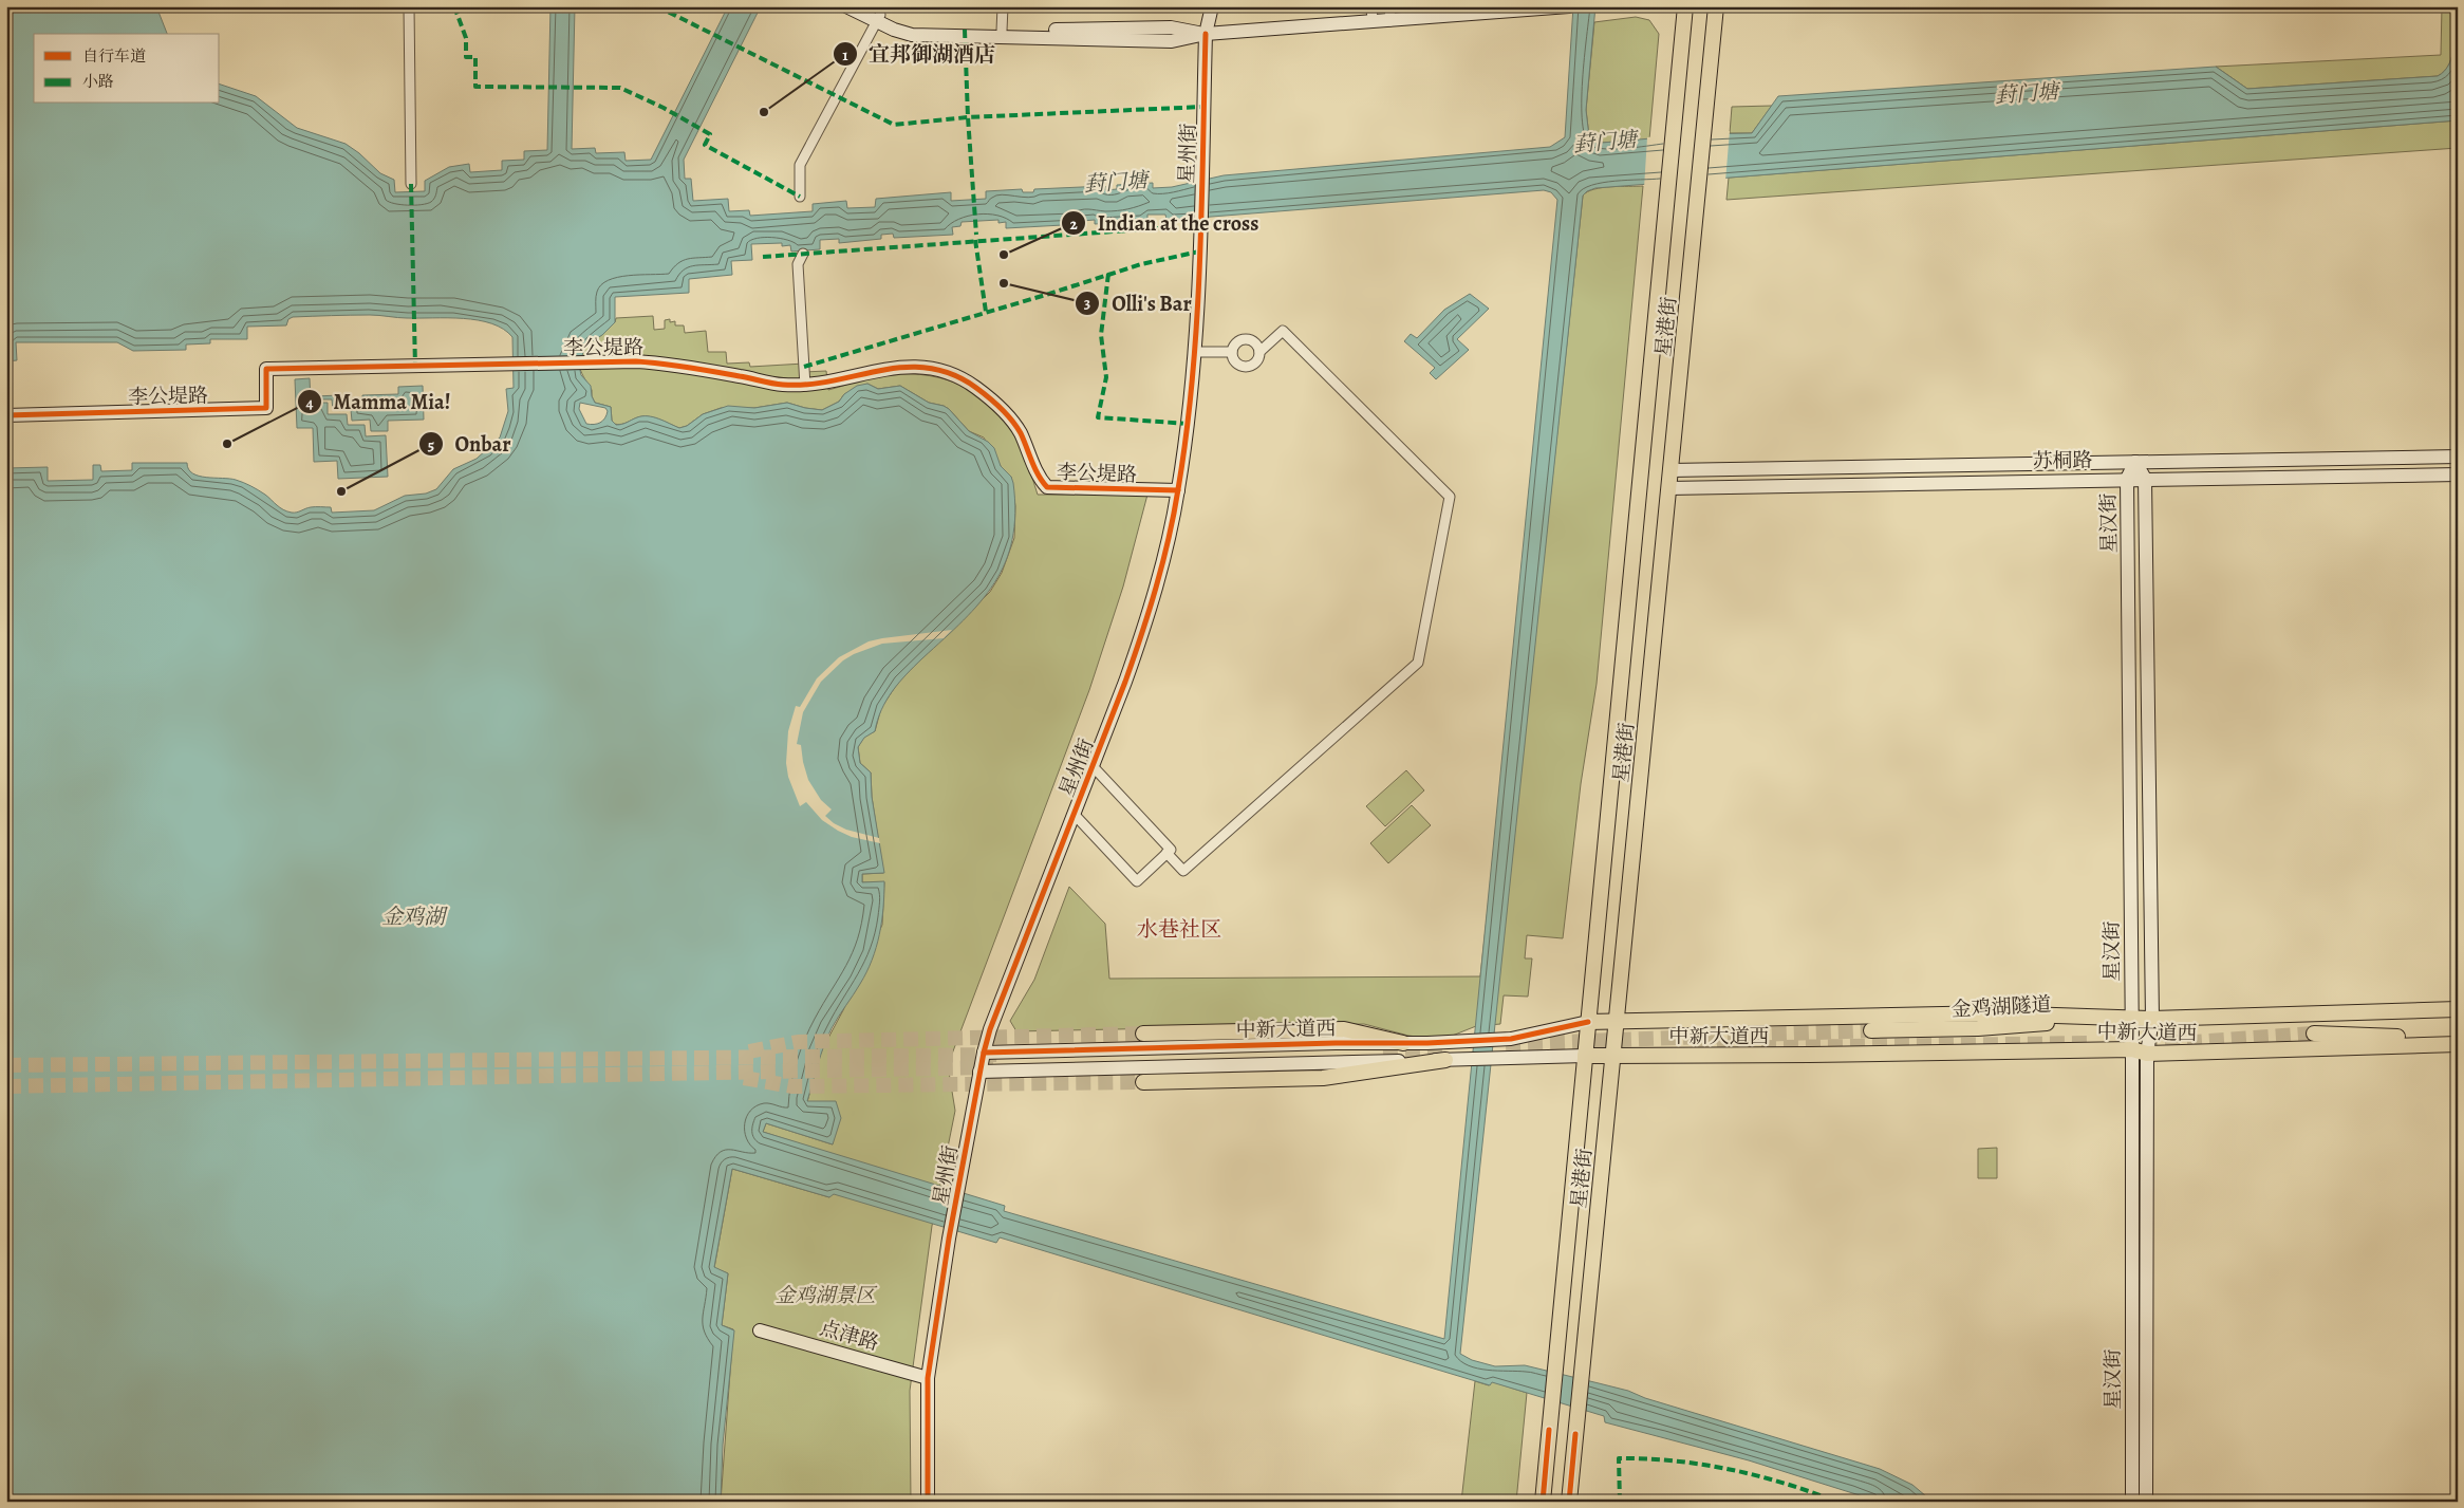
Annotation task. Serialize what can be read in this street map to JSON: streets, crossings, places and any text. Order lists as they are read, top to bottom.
{
  "streets": {
    "main road": ["星港街", "金鸡湖隧道", "中新大道西"],
    "street": [
      "星州街",
      "李公堤路",
      "苏桐路",
      "星汉街",
      "点津路"
    ]
  },
  "crossings": [
    ["星州街", "李公堤路"],
    ["星州街", "中新大道西"],
    ["星州街", "点津路"],
    ["星港街", "苏桐路"],
    ["星港街", "中新大道西"],
    ["苏桐路", "星汉街"],
    ["星汉街", "金鸡湖隧道"],
    ["星汉街", "中新大道西"],
    ["金鸡湖隧道", "中新大道西"]
  ],
  "districts": ["水巷社区"],
  "water": ["葑门塘", "金鸡湖"],
  "parks": ["金鸡湖景区"],
  "places": [
    "宜邦御湖酒店",
    "Indian at the cross",
    "Olli's Bar",
    "Mamma Mia!",
    "Onbar"
  ],
  "legend": ["自行车道", "小路"]
}
